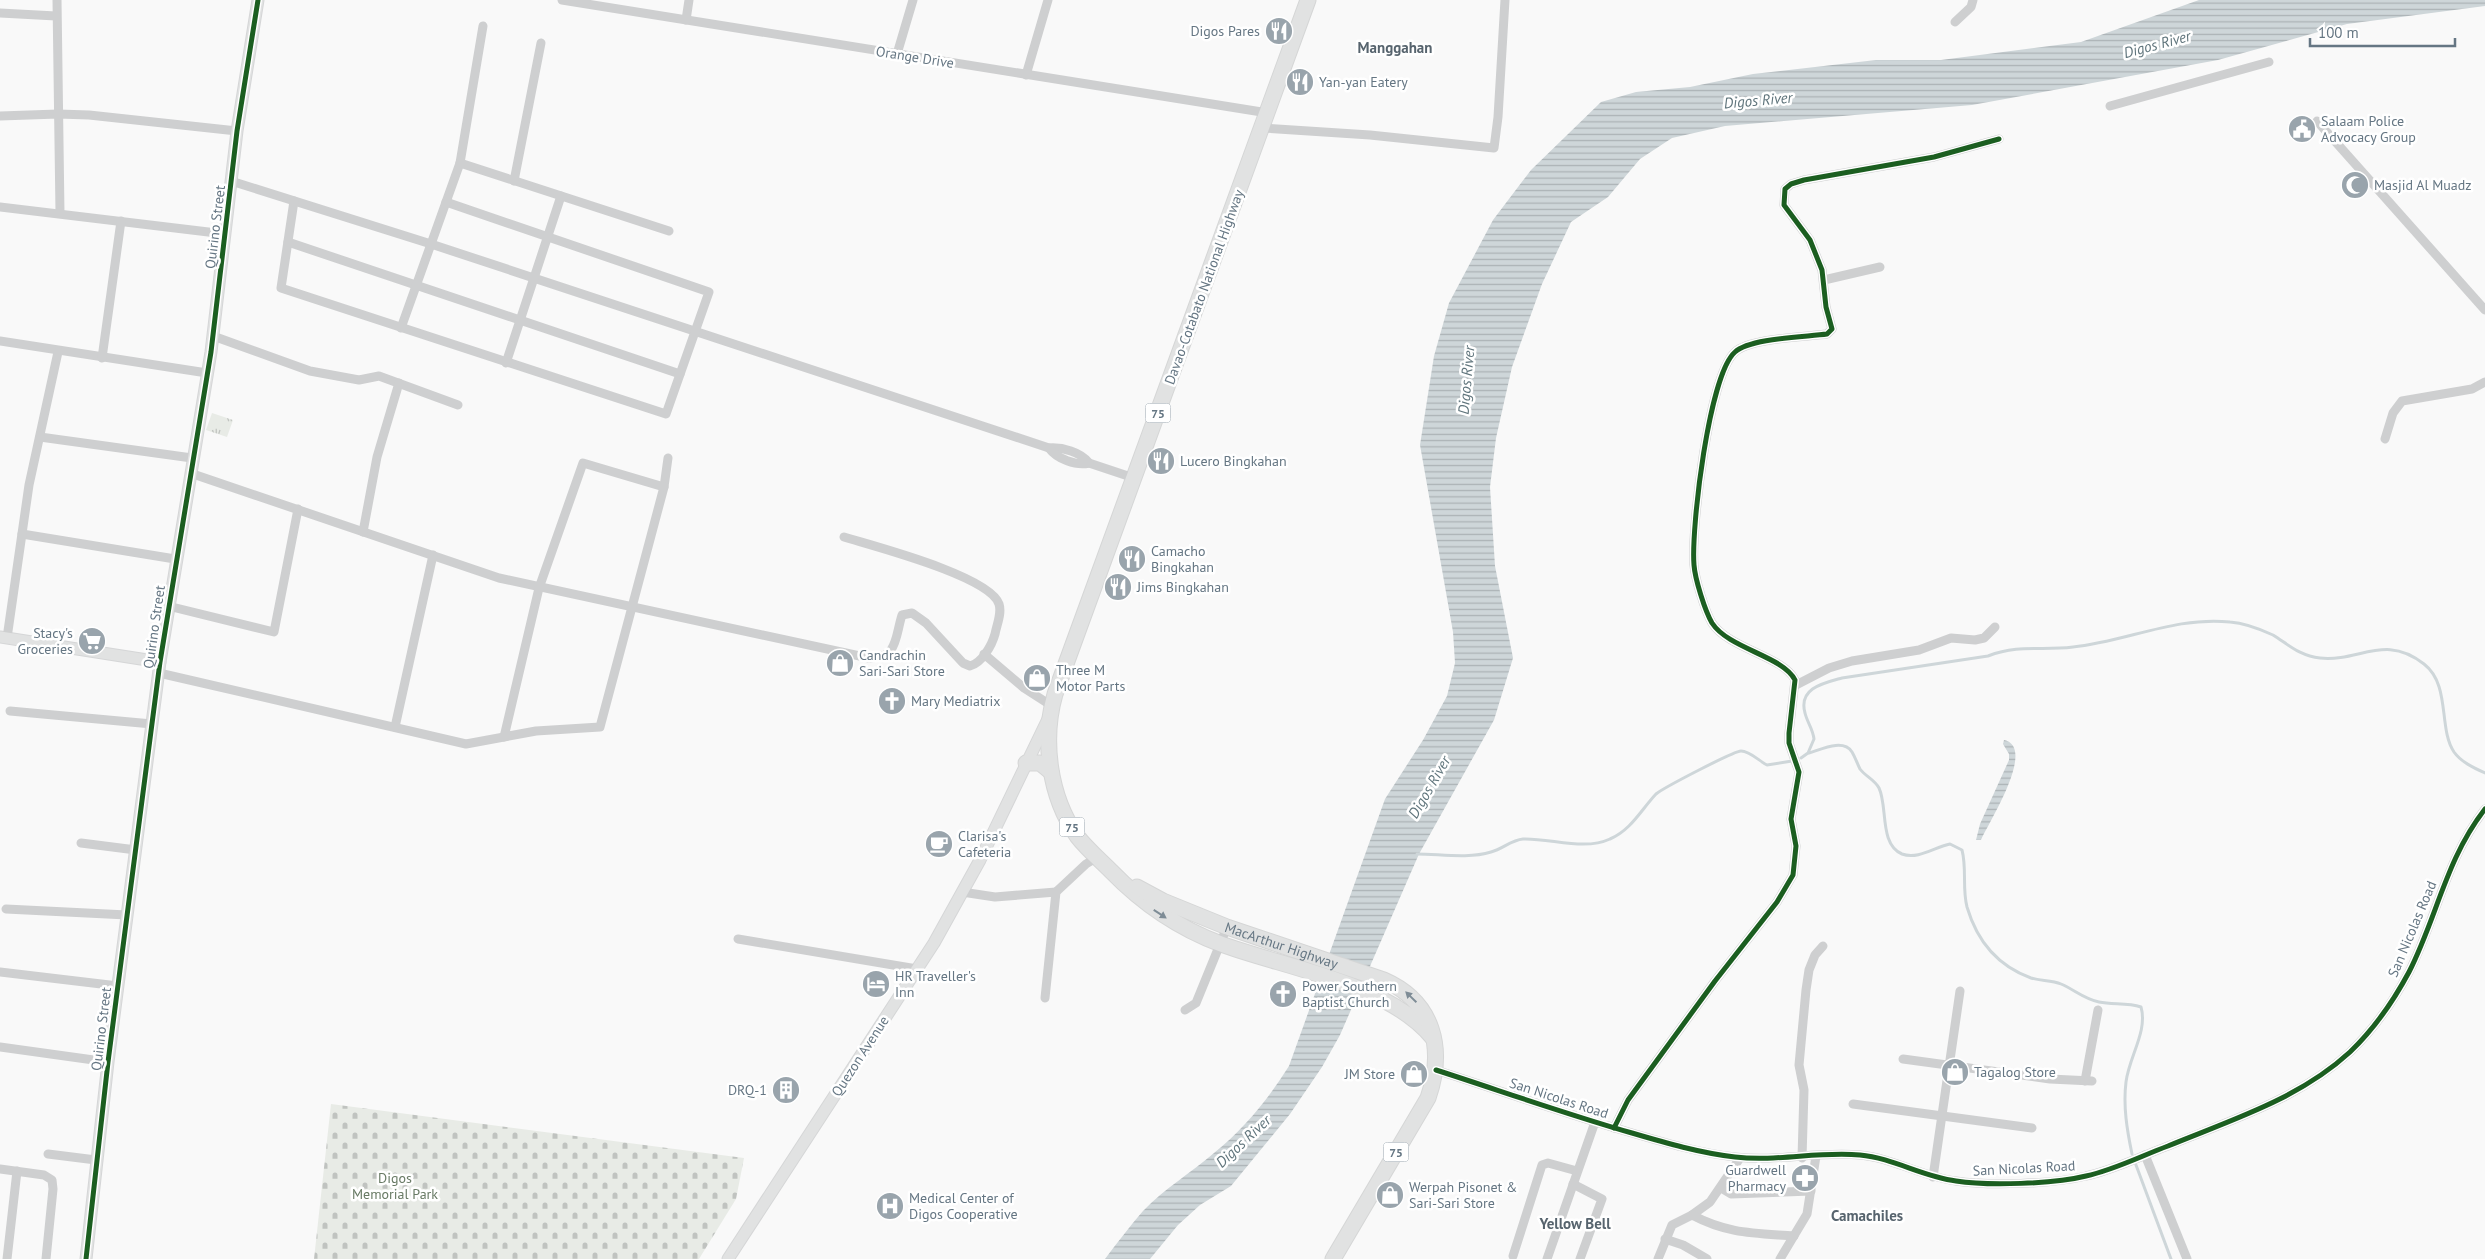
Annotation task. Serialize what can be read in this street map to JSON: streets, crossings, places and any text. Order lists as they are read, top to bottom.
{
  "streets": {
    "highway": ["Davao-Cotabato National Highway", "75", "MacArthur Highway"],
    "street": [
      "Orange Drive",
      "Quirino Street",
      "San Nicolas Road",
      "Quezon Avenue"
    ]
  },
  "crossings": [
    ["Orange Drive", "Davao-Cotabato National Highway"],
    ["Davao-Cotabato National Highway", "MacArthur Highway"],
    ["Davao-Cotabato National Highway", "Quezon Avenue"],
    ["San Nicolas Road", "MacArthur Highway"],
    ["MacArthur Highway", "Quezon Avenue"]
  ],
  "districts": ["Manggahan", "Camachiles", "Yellow Bell"],
  "water": ["Digos River"],
  "parks": ["Digos Memorial Park"],
  "places": {
    "restaurant": [
      "Digos Pares",
      "Yan-yan Eatery",
      "Lucero Bingkahan",
      "Camacho Bingkahan",
      "Jims Bingkahan"
    ],
    "public building": ["Salaam Police Advocacy Group"],
    "mosque": ["Masjid Al Muadz"],
    "supermarket": ["Stacy's Groceries"],
    "shop": [
      "Candrachin Sari-Sari Store",
      "Three M Motor Parts",
      "Tagalog Store",
      "JM Store",
      "Werpah Pisonet & Sari-Sari Store"
    ],
    "church": ["Mary Mediatrix", "Power Southern Baptist Church"],
    "cafe": ["Clarisa's Cafeteria"],
    "hotel": ["HR Traveller's Inn"],
    "building": ["DRQ-1"],
    "pharmacy": ["Guardwell Pharmacy"],
    "hospital": ["Medical Center of Digos Cooperative"]
  },
  "scale_bar": "100 m"
}
